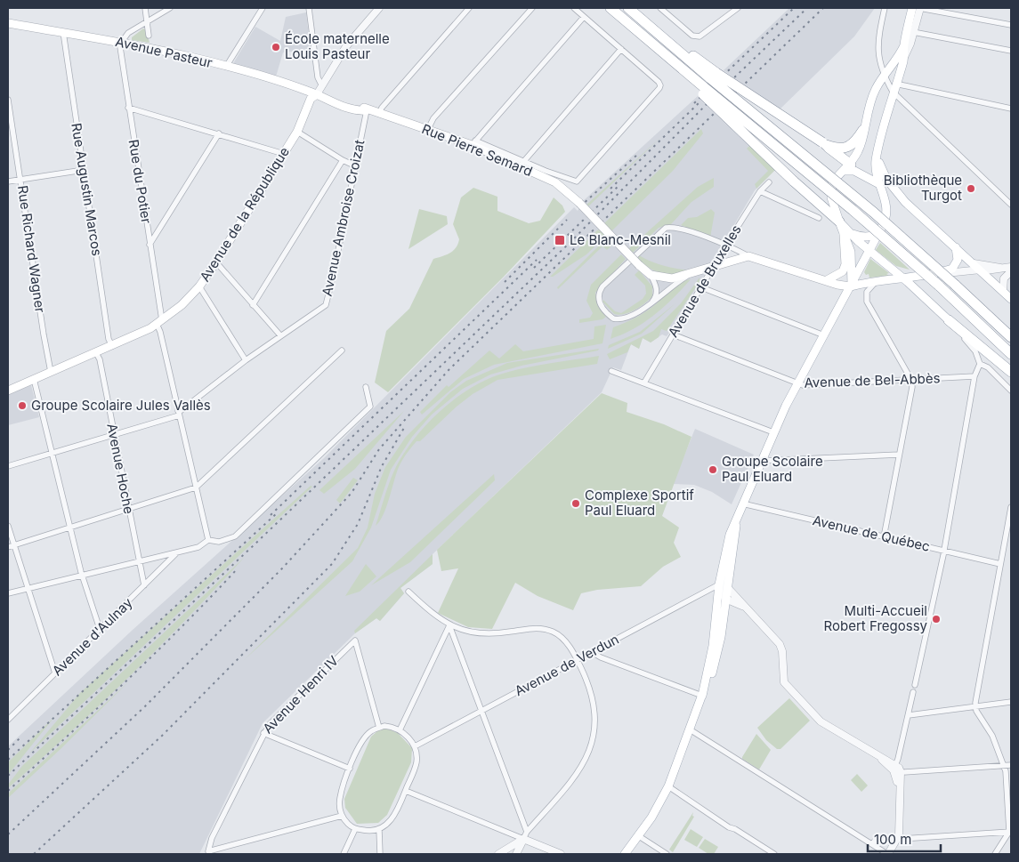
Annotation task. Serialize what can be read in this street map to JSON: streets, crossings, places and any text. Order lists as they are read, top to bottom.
{
  "streets": {
    "main road": ["Avenue Pasteur", "Rue Pierre Semard", "Avenue de la République"],
    "street": [
      "Rue du Potier",
      "Rue Augustin Marcos",
      "Avenue Ambroise Croizat",
      "Rue Richard Wagner",
      "Avenue de Bruxelles",
      "Avenue de Bel-Abbès",
      "Avenue Hoche",
      "Avenue de Québec",
      "Avenue d'Aulnay",
      "Avenue de Verdun",
      "Avenue Henri IV"
    ]
  },
  "crossings": [
    ["Avenue Pasteur", "Rue Pierre Semard"],
    ["Avenue Pasteur", "Rue du Potier"],
    ["Avenue Pasteur", "Rue Augustin Marcos"],
    ["Avenue Pasteur", "Avenue de la République"],
    ["Rue Pierre Semard", "Avenue de la République"],
    ["Rue Pierre Semard", "Avenue Ambroise Croizat"],
    ["Rue du Potier", "Avenue de la République"],
    ["Rue du Potier", "Avenue Ambroise Croizat"],
    ["Rue Augustin Marcos", "Avenue de la République"],
    ["Avenue de la République", "Rue Richard Wagner"],
    ["Avenue de la République", "Avenue Hoche"],
    ["Avenue Ambroise Croizat", "Avenue Hoche"],
    ["Avenue de Bruxelles", "Avenue de Bel-Abbès"],
    ["Avenue Hoche", "Avenue d'Aulnay"],
    ["Avenue de Verdun", "Avenue Henri IV"]
  ],
  "places": {
    "other": [
      "École maternelle Louis Pasteur",
      "Bibliothèque Turgot",
      "Groupe Scolaire Jules Vallès",
      "Groupe Scolaire Paul Eluard",
      "Complexe Sportif Paul Eluard",
      "Multi-Accueil Robert Fregossy"
    ],
    "transit": ["Le Blanc-Mesnil"]
  },
  "scale_bar": "100 m"
}
